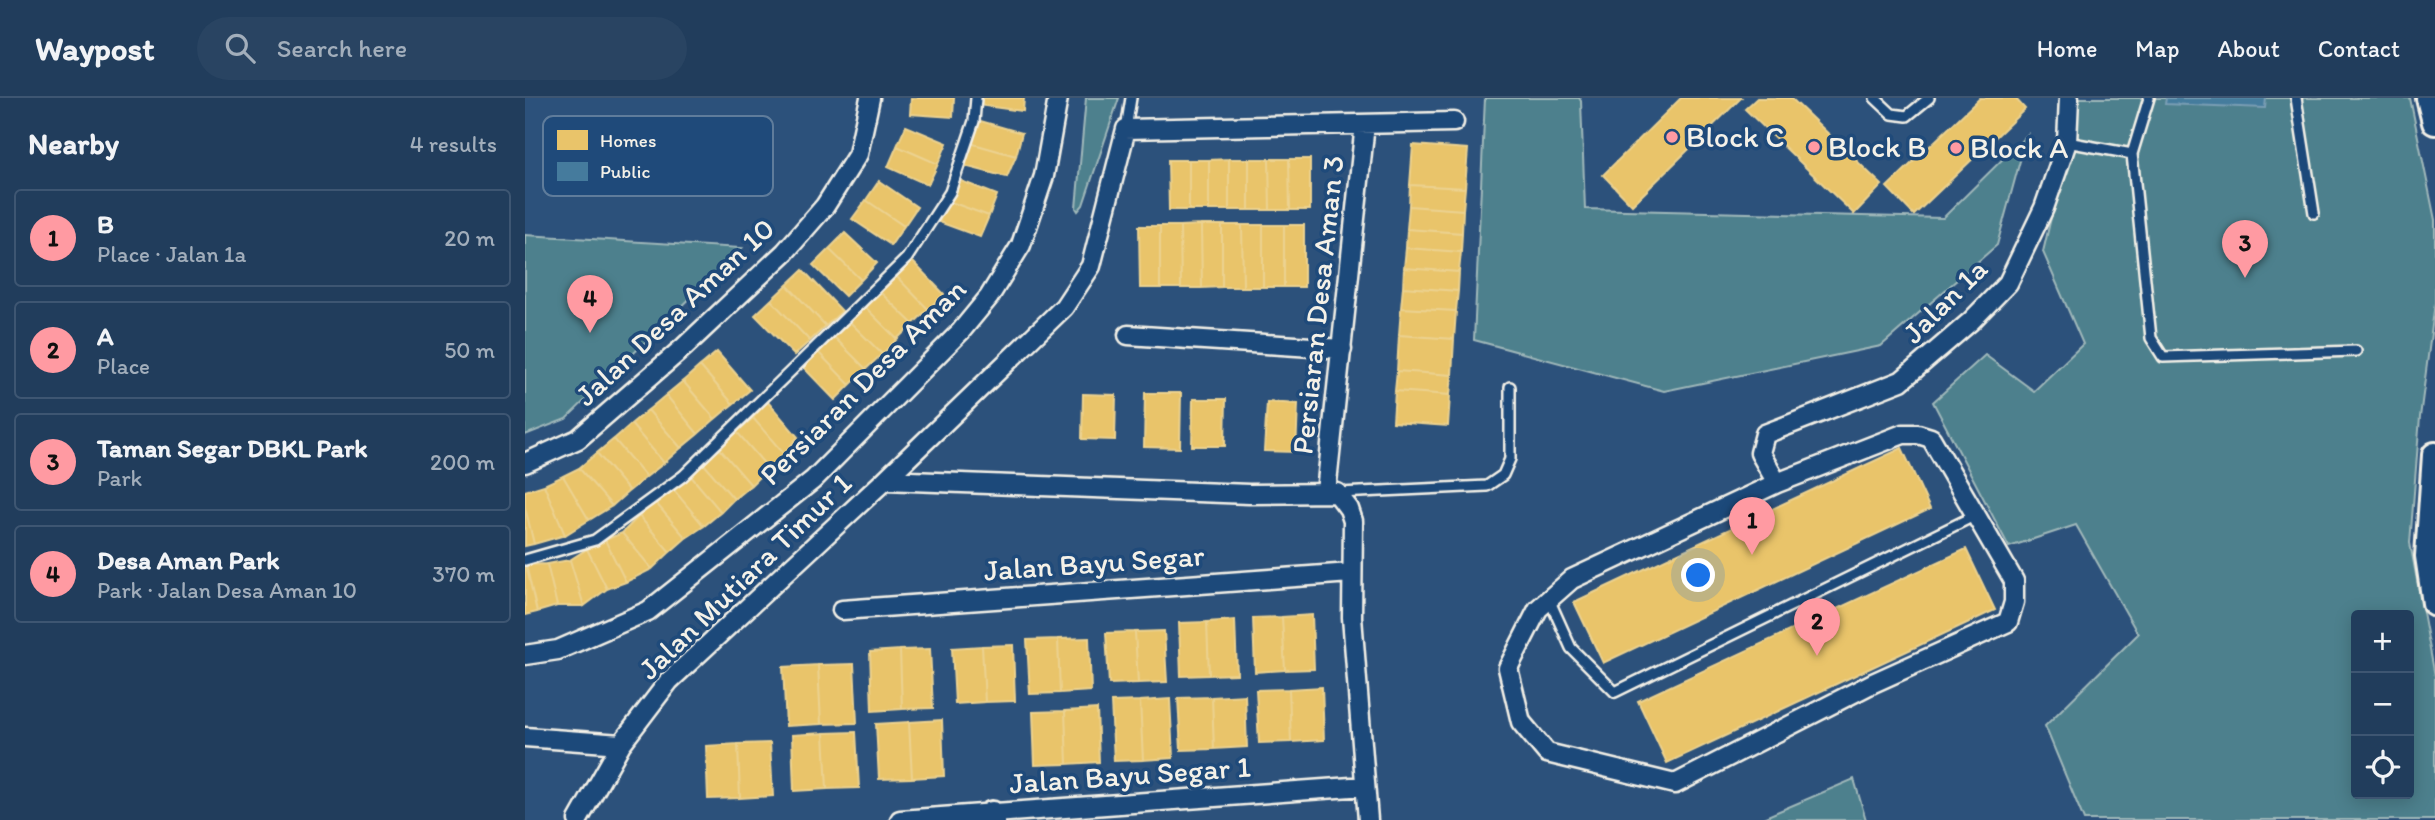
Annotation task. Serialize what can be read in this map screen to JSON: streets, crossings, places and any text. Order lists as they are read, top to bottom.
{
  "streets": {
    "street": [
      "Jalan 1a",
      "Persiaran Desa Aman 3",
      "Jalan Desa Aman 10",
      "Persiaran Desa Aman",
      "Jalan Bayu Segar",
      "Jalan Mutiara Timur 1",
      "Jalan Bayu Segar 1"
    ]
  },
  "places": ["Block C", "Block B", "Block A"],
  "legend": ["Homes", "Public"],
  "page": {
    "header": "Waypost",
    "search": "Search here",
    "nav": [
      "Home",
      "Map",
      "About",
      "Contact"
    ],
    "heading": ["Nearby", "4 results"],
    "list": [
      {
        "mark": "1",
        "name": "B",
        "note": "Place · Jalan 1a",
        "value": "20 m"
      },
      {
        "mark": "2",
        "name": "A",
        "note": "Place",
        "value": "50 m"
      },
      {
        "mark": "3",
        "name": "Taman Segar DBKL Park",
        "note": "Park",
        "value": "200 m"
      },
      {
        "mark": "4",
        "name": "Desa Aman Park",
        "note": "Park · Jalan Desa Aman 10",
        "value": "370 m"
      }
    ],
    "pins": [
      "3",
      "4",
      "1",
      "2"
    ],
    "map_buttons": ["+", "−"]
  }
}
